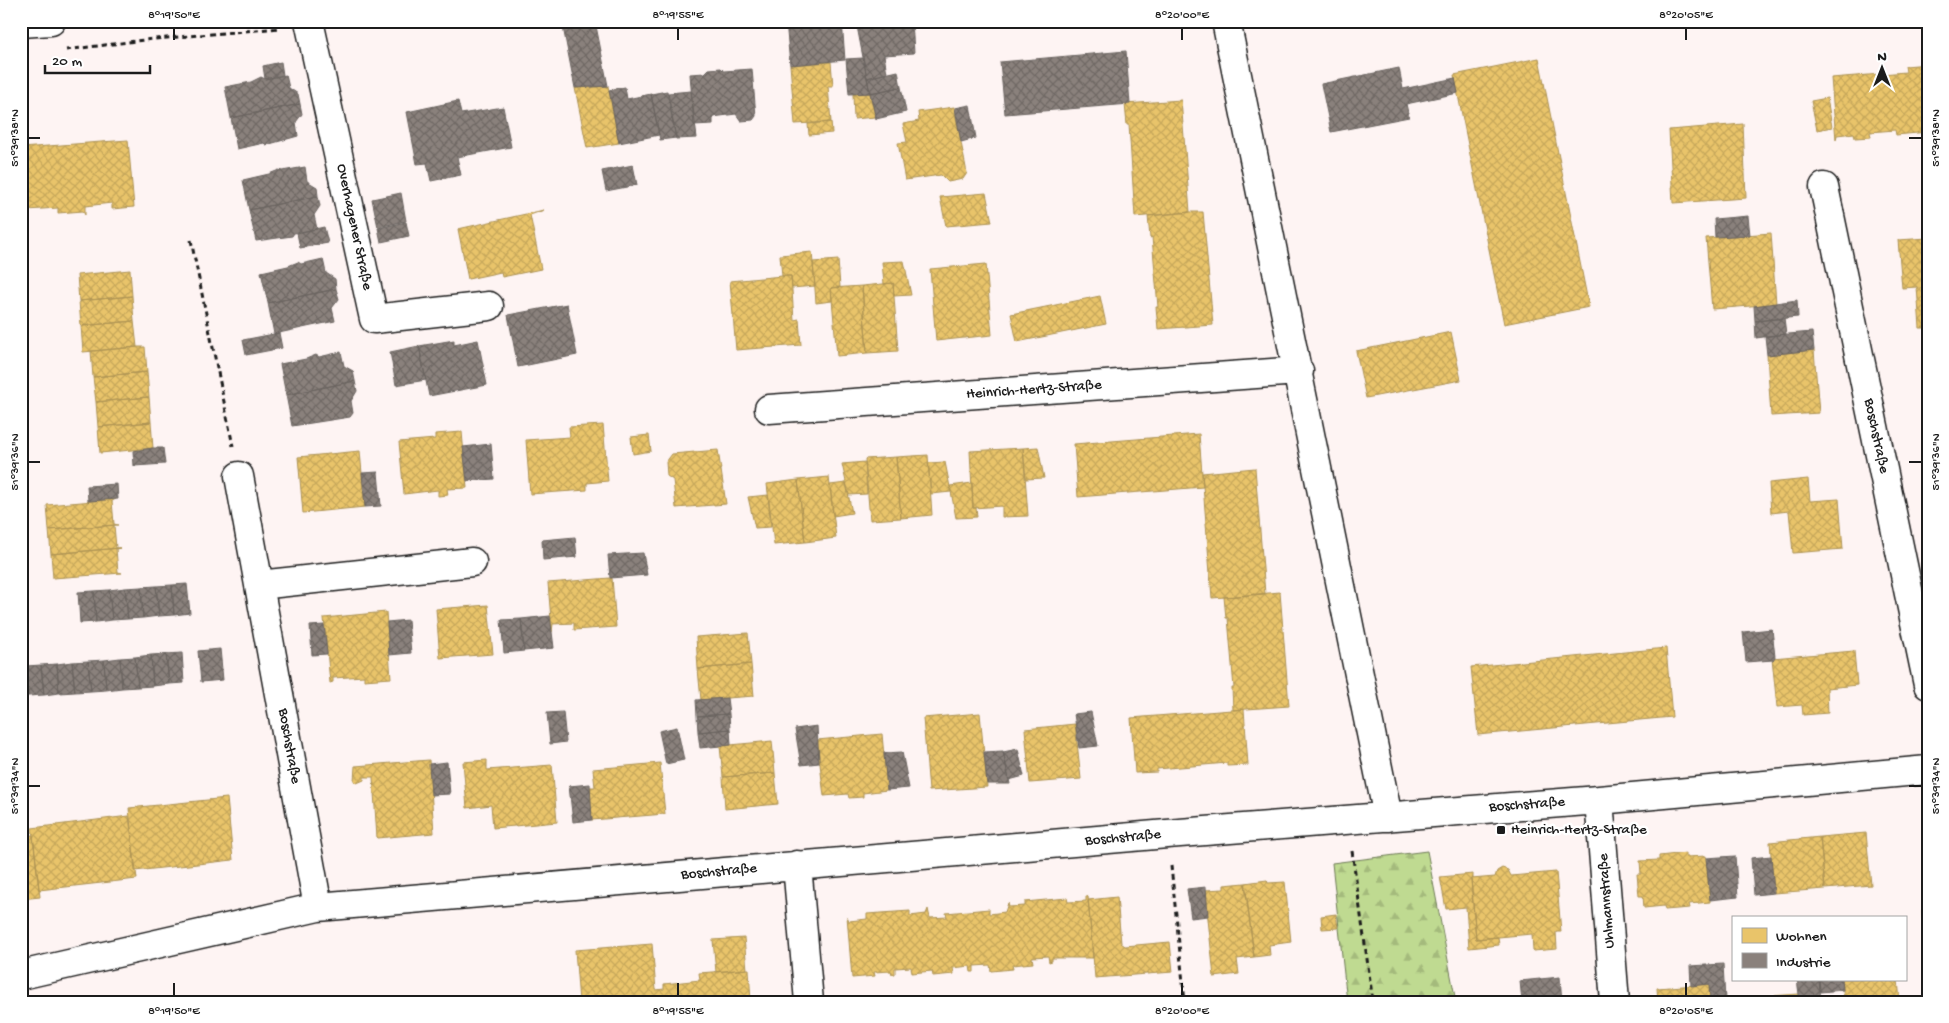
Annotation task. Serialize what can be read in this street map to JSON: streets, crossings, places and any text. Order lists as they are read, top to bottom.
{
  "streets": {
    "street": [
      "Overhagener Straße",
      "Heinrich-Hertz-Straße",
      "Boschstraße",
      "Uhlmannstraße"
    ]
  },
  "crossings": [
    ["Boschstraße", "Uhlmannstraße"]
  ],
  "places": {
    "transit": ["Heinrich-Hertz-Straße"]
  },
  "legend": ["Wohnen", "Industrie"],
  "scale_bar": "20 m",
  "north": "top",
  "coordinates": [
    "8°19'50\"E",
    "8°19'55\"E",
    "8°20'00\"E",
    "8°20'05\"E",
    "51°39'38\"N",
    "51°39'36\"N",
    "51°39'34\"N"
  ]
}
